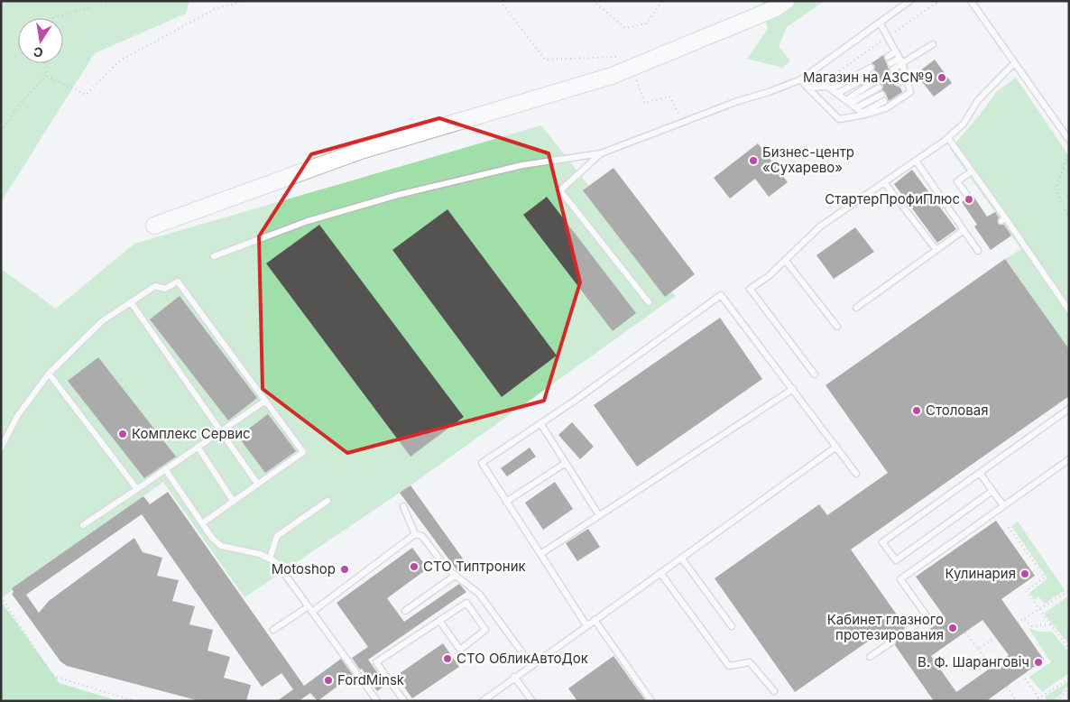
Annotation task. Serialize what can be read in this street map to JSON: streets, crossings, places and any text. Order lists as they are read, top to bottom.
{
  "places": [
    "Магазин на АЗС№9",
    "Бизнес-центр «Сухарево»",
    "СтартерПрофиПлюс",
    "Столовая",
    "Комплекс Сервис",
    "СТО Типтроник",
    "Motoshop",
    "Кулинария",
    "Кабинет глазного протезирования",
    "СТО ОбликАвтоДок",
    "В. Ф. Шаранговіч",
    "FordMinsk"
  ],
  "north": "bottom"
}
